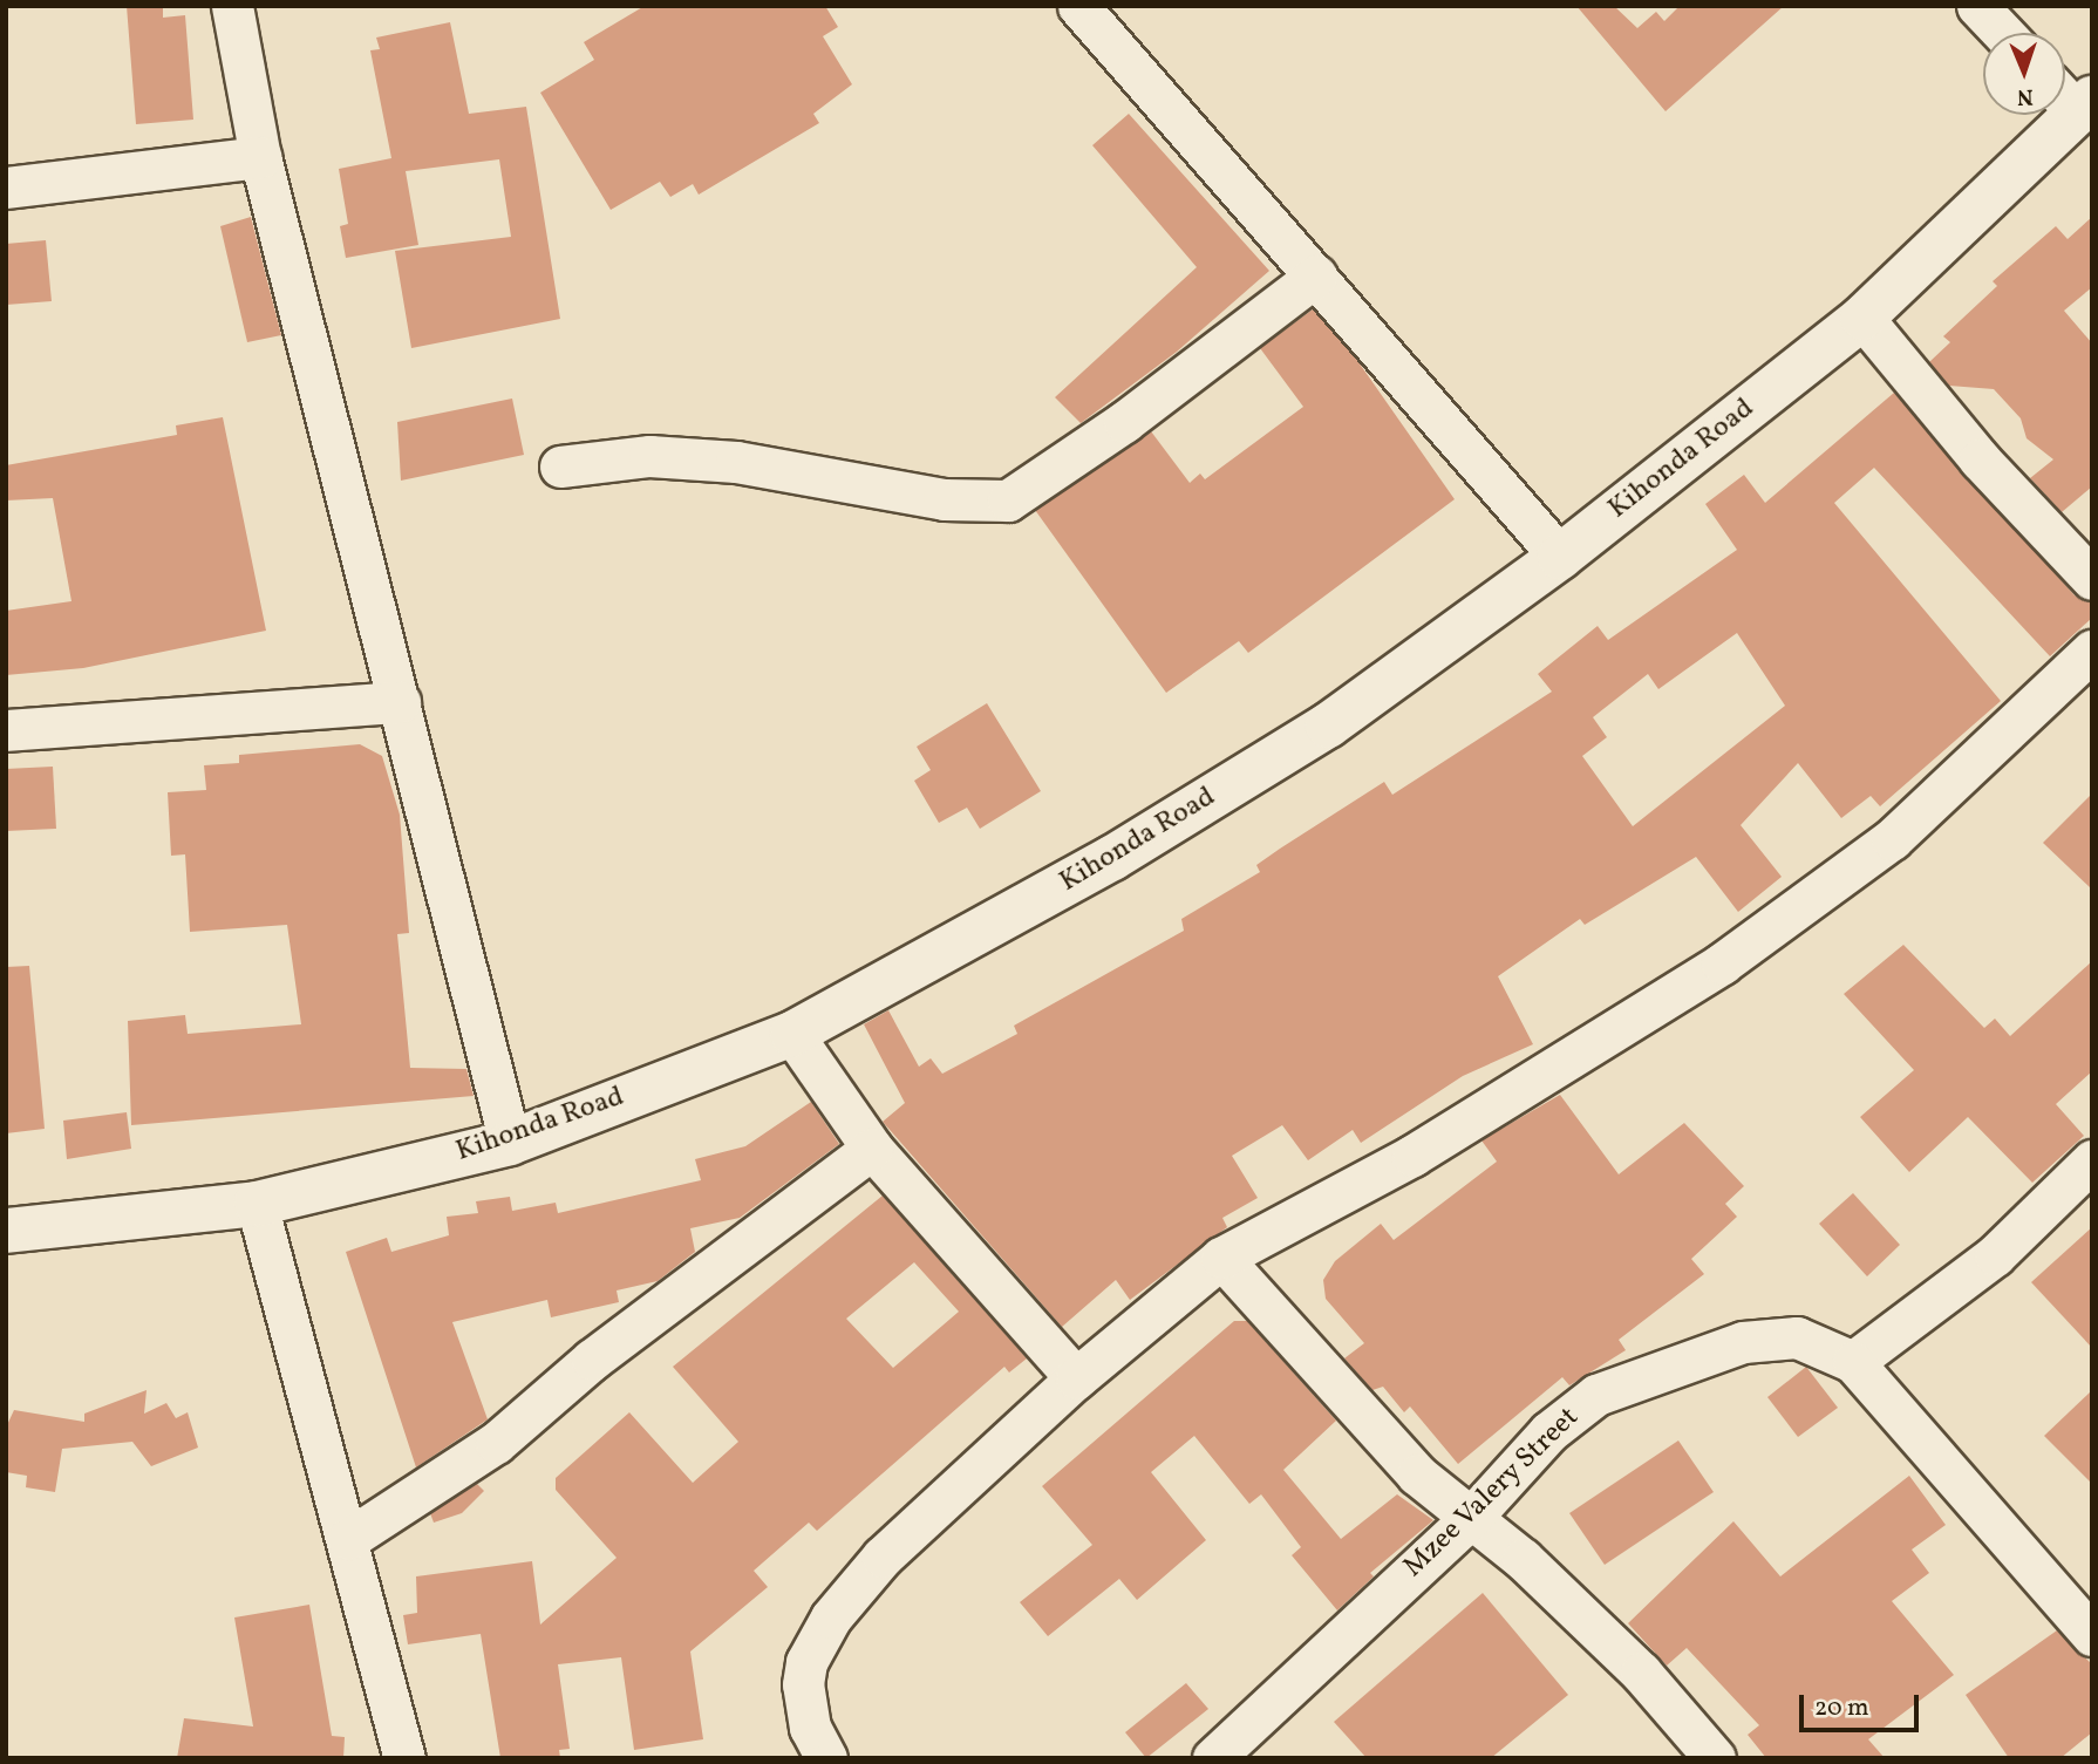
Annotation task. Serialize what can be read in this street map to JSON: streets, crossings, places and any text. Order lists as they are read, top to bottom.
{
  "streets": {
    "street": ["Kihonda Road", "Mzee Valery Street"]
  },
  "scale_bar": "20 m",
  "north": "bottom"
}
